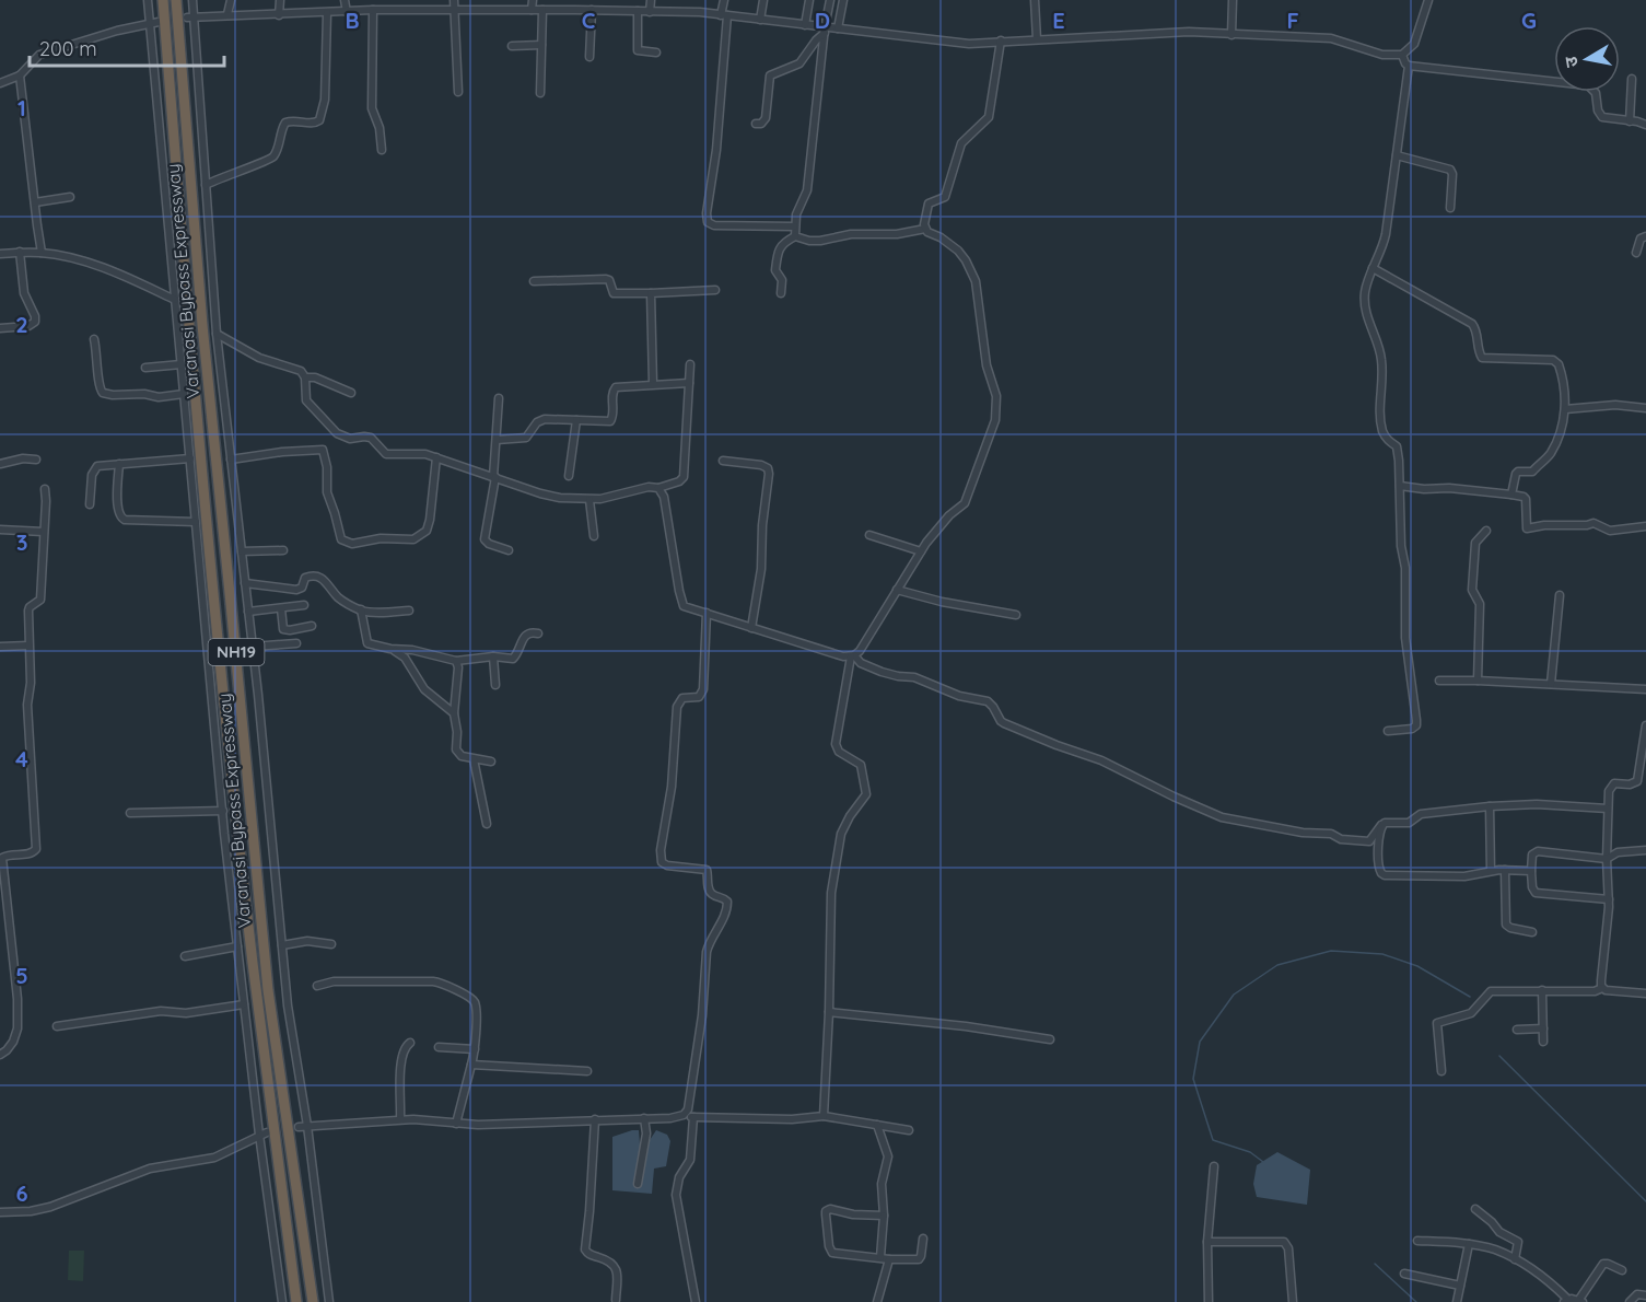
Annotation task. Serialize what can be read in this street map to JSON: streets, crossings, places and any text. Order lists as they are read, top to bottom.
{
  "streets": {
    "highway": ["Varanasi Bypass Expressway", "NH19"]
  },
  "scale_bar": "200 m",
  "north": "left",
  "grid": {
    "columns": [
      "B",
      "C",
      "D",
      "E",
      "F",
      "G"
    ],
    "rows": [
      "1",
      "2",
      "3",
      "4",
      "5",
      "6"
    ]
  }
}
